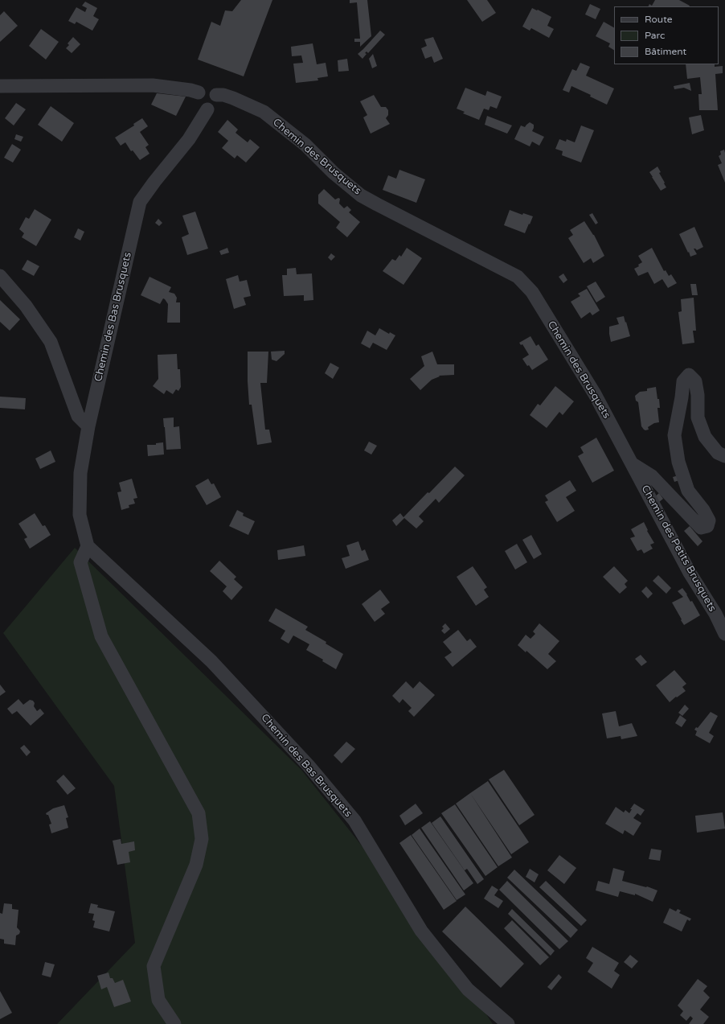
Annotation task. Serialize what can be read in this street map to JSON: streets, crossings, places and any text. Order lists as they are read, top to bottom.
{
  "streets": {
    "street": ["Chemin des Brusquets", "Chemin des Bas Brusquets", "Chemin des Petits Brusquets"]
  },
  "crossings": [
    ["Chemin des Brusquets", "Chemin des Bas Brusquets"],
    ["Chemin des Brusquets", "Chemin des Petits Brusquets"]
  ],
  "legend": ["Route", "Parc", "Bâtiment"]
}
